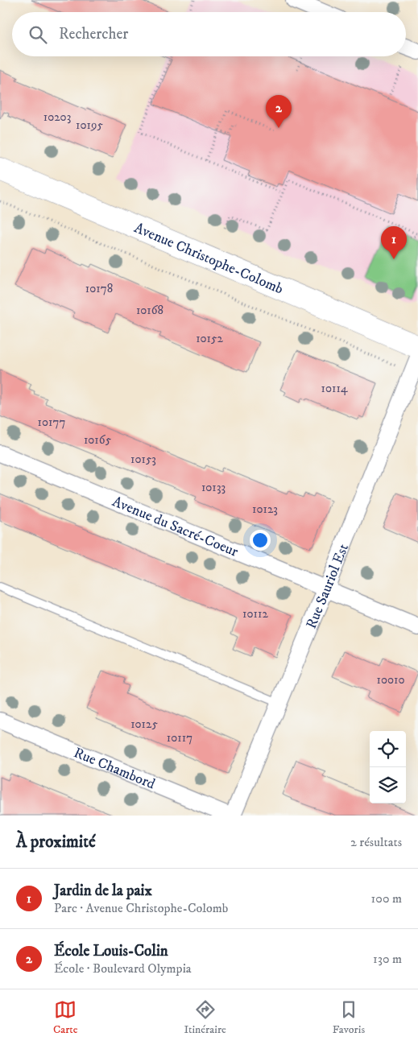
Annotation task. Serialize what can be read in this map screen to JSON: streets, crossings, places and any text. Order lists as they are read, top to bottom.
{
  "streets": {
    "main road": ["Avenue Christophe-Colomb"],
    "street": ["Avenue du Sacré-Coeur", "Rue Sauriol Est", "Rue Chambord"]
  },
  "crossings": [
    ["Avenue du Sacré-Coeur", "Rue Sauriol Est"]
  ],
  "house_numbers": [
    "10203",
    "10195",
    "10178",
    "10168",
    "10152",
    "10114",
    "10177",
    "10165",
    "10153",
    "10133",
    "10123",
    "10112",
    "10010",
    "10125",
    "10117"
  ],
  "page": {
    "search": "Rechercher",
    "pins": ["2", "1"],
    "heading": ["À proximité", "2 résultats"],
    "list": [
      {
        "mark": "1",
        "name": "Jardin de la paix",
        "note": "Parc · Avenue Christophe-Colomb",
        "value": "100 m"
      },
      {
        "mark": "2",
        "name": "École Louis-Colin",
        "note": "École · Boulevard Olympia",
        "value": "130 m"
      }
    ],
    "nav": ["Carte", "Itinéraire", "Favoris"]
  }
}
